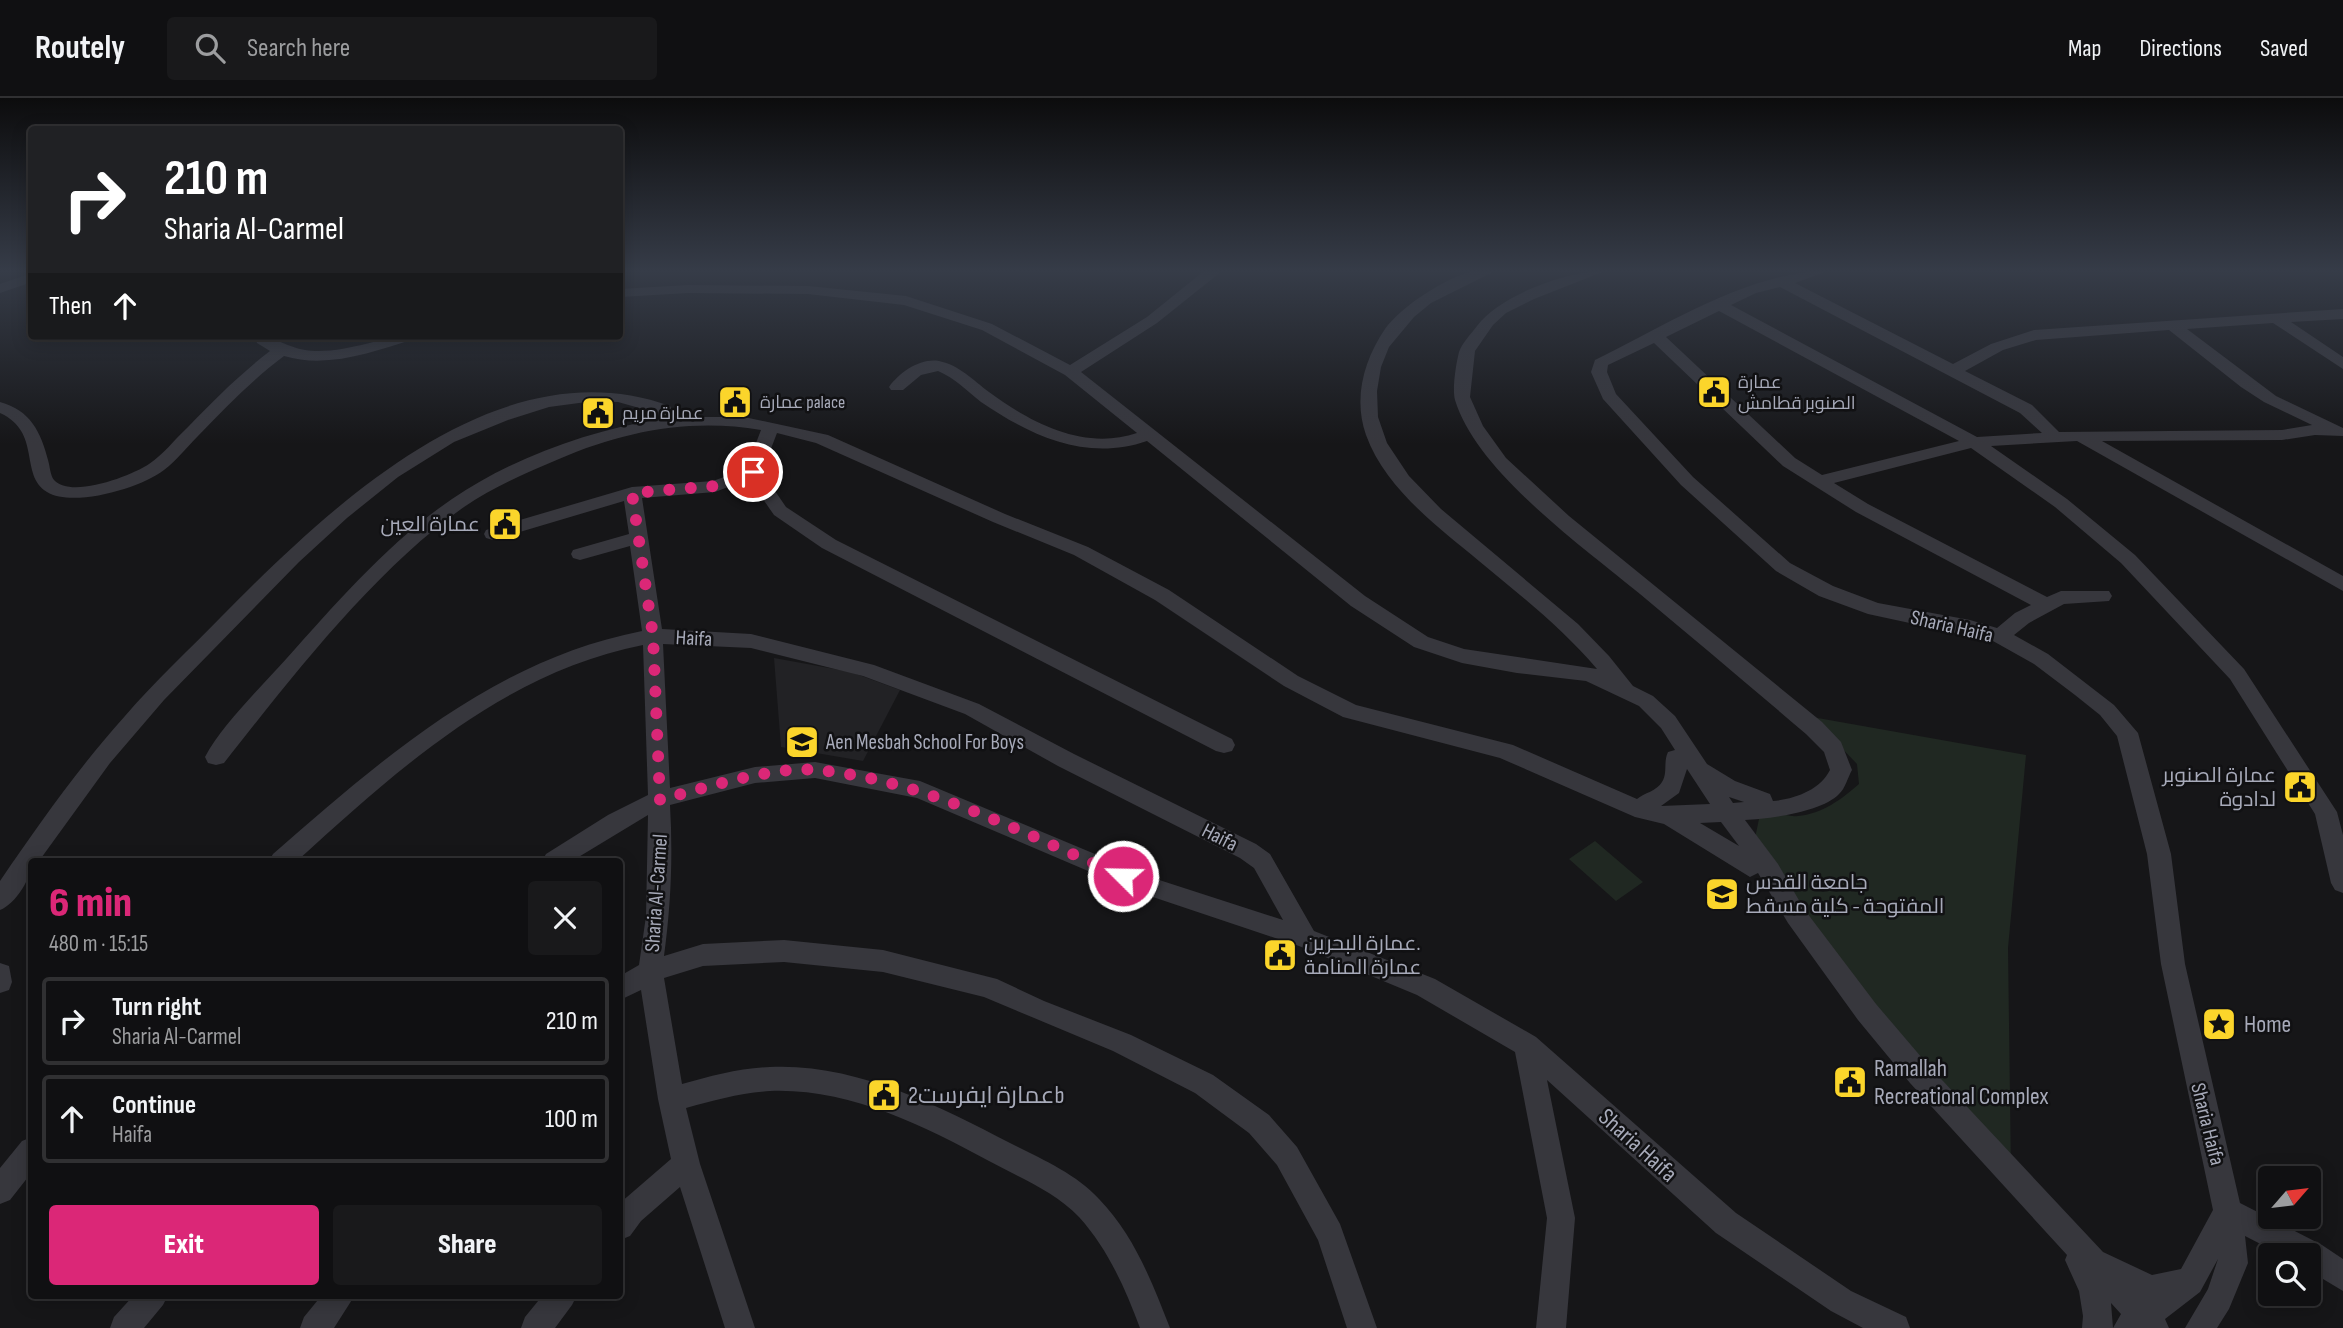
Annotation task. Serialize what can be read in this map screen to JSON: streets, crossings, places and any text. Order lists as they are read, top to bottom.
{
  "streets": {
    "street": ["Sharia Haifa", "Haifa", "Sharia Al-Carmel"]
  },
  "crossings": [
    ["Sharia Haifa", "Haifa"],
    ["Sharia Haifa", "Sharia Al-Carmel"],
    ["Haifa", "Sharia Al-Carmel"]
  ],
  "places": {
    "public building": [
      "عمارة الصنوبر قطامش",
      "عمارة palace",
      "عمارة مريم",
      "عمارة العين",
      "عمارة الصنوبر لدادوة",
      "عمارة البحرين. عمارة المنامة",
      "Ramallah Recreational Complex",
      "عمارة ايفرست2b"
    ],
    "school or university": ["Aen Mesbah School For Boys", "جامعة القدس المفتوحة - كلية مسقط"],
    "place": ["Home"]
  },
  "north": "top right",
  "page": {
    "header": "Routely",
    "search": "Search here",
    "nav": ["Map", "Directions", "Saved"],
    "turn": ["210 m", "Sharia Al-Carmel"],
    "then": "Then",
    "heading": ["6 min", "480 m · 15:15"],
    "list": [
      {
        "name": "Turn right",
        "note": "Sharia Al-Carmel",
        "value": "210 m"
      },
      {
        "name": "Continue",
        "note": "Haifa",
        "value": "100 m"
      }
    ],
    "buttons": ["Exit", "Share"]
  }
}
